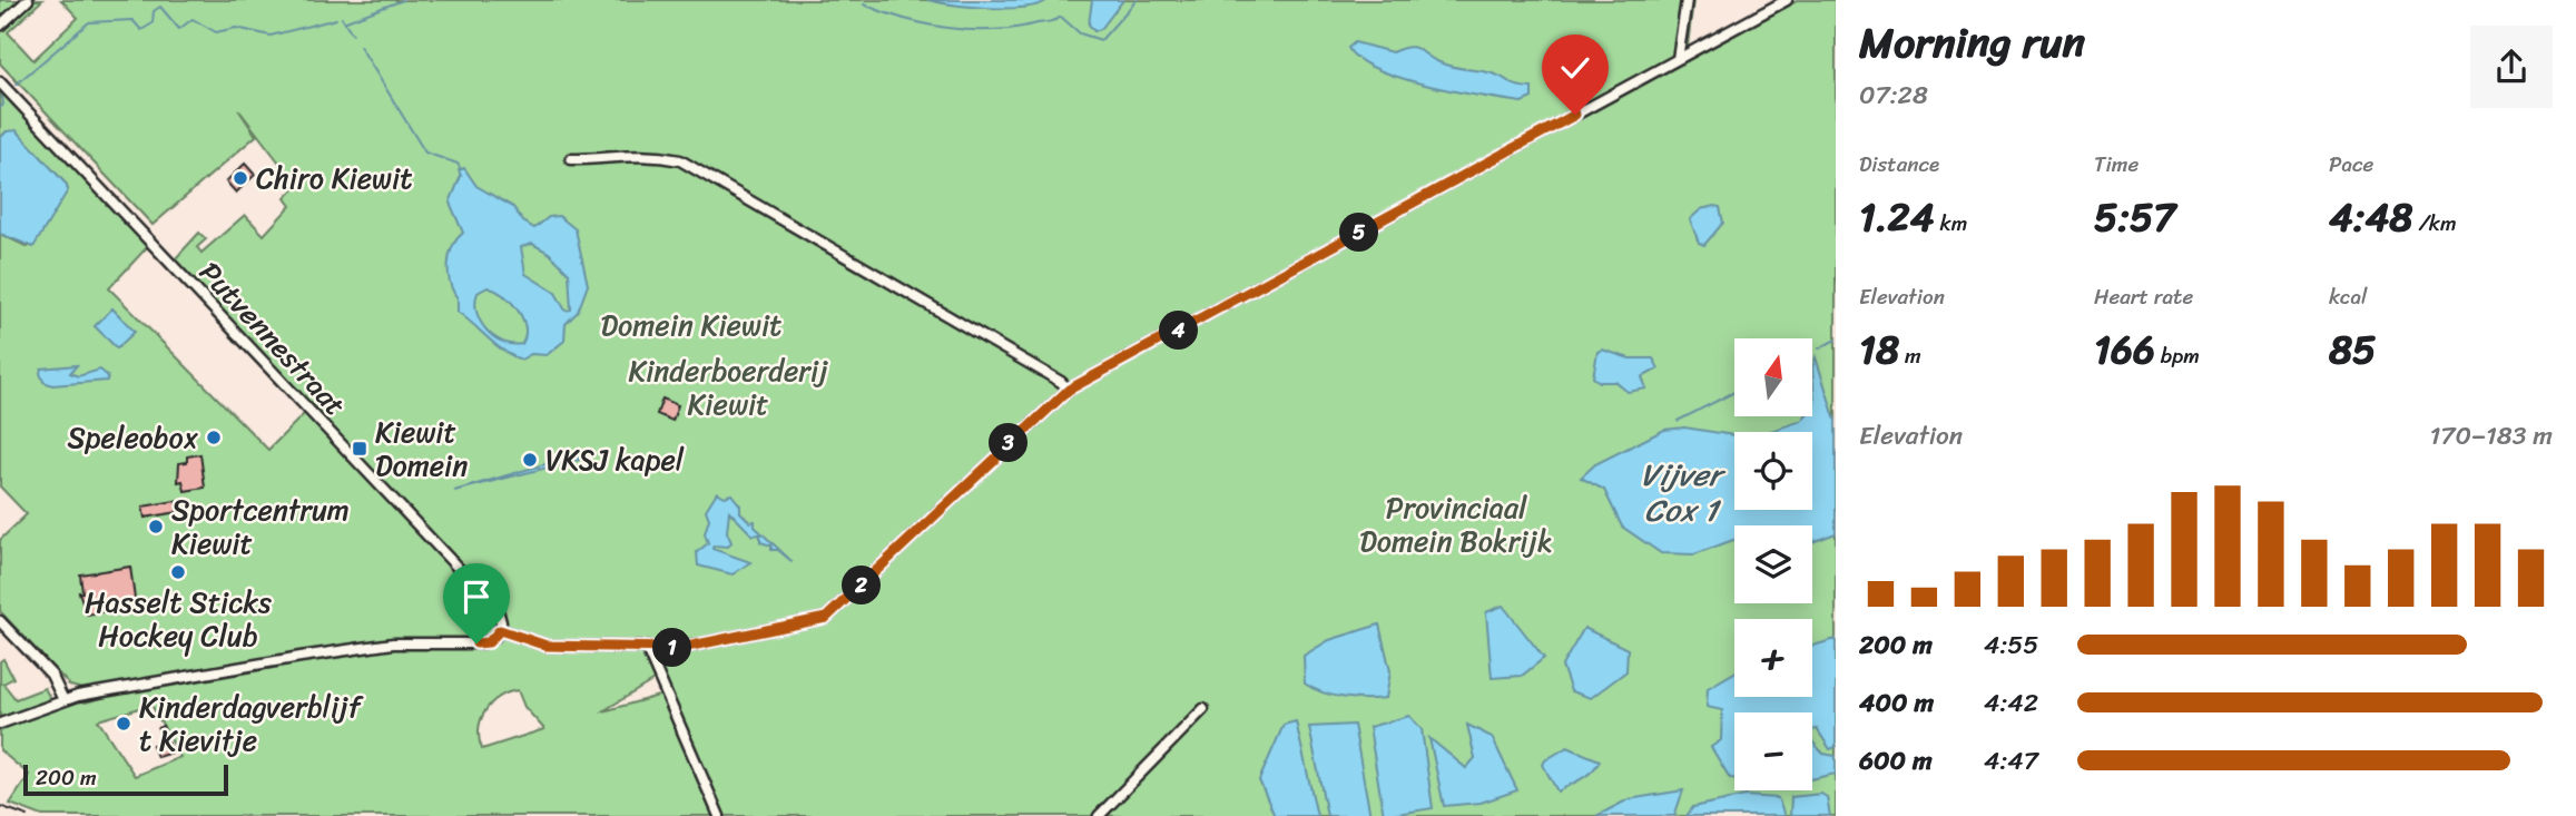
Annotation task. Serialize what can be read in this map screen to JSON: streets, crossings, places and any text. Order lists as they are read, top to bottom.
{
  "streets": {
    "street": ["Putvennestraat"]
  },
  "water": ["Vijver Cox 1"],
  "parks": ["Domein Kiewit", "Kinderboerderij Kiewit", "Provinciaal Domein Bokrijk"],
  "places": {
    "other": [
      "Chiro Kiewit",
      "Speleobox",
      "VKSJ kapel",
      "Sportcentrum Kiewit",
      "Hasselt Sticks Hockey Club",
      "Kinderdagverblijf t Kievitje"
    ],
    "transit": ["Kiewit Domein"]
  },
  "scale_bar": "200 m",
  "north": "top",
  "page": {
    "heading": ["Morning run", "07:28"],
    "stats": [
      ["Distance", "1.24 km"],
      ["Time", "5:57"],
      ["Pace", "4:48 /km"],
      ["Elevation", "18 m"],
      ["Heart rate", "166 bpm"],
      ["kcal", "85"]
    ],
    "pins": [
      "5",
      "4",
      "3",
      "2",
      "1"
    ],
    "map_buttons": ["+", "−"],
    "chart": ["Elevation", "170–183 m"],
    "list": [
      {
        "name": "200 m",
        "note": "4:55"
      },
      {
        "name": "400 m",
        "note": "4:42"
      },
      {
        "name": "600 m",
        "note": "4:47"
      }
    ],
    "scale": "200 m"
  }
}
